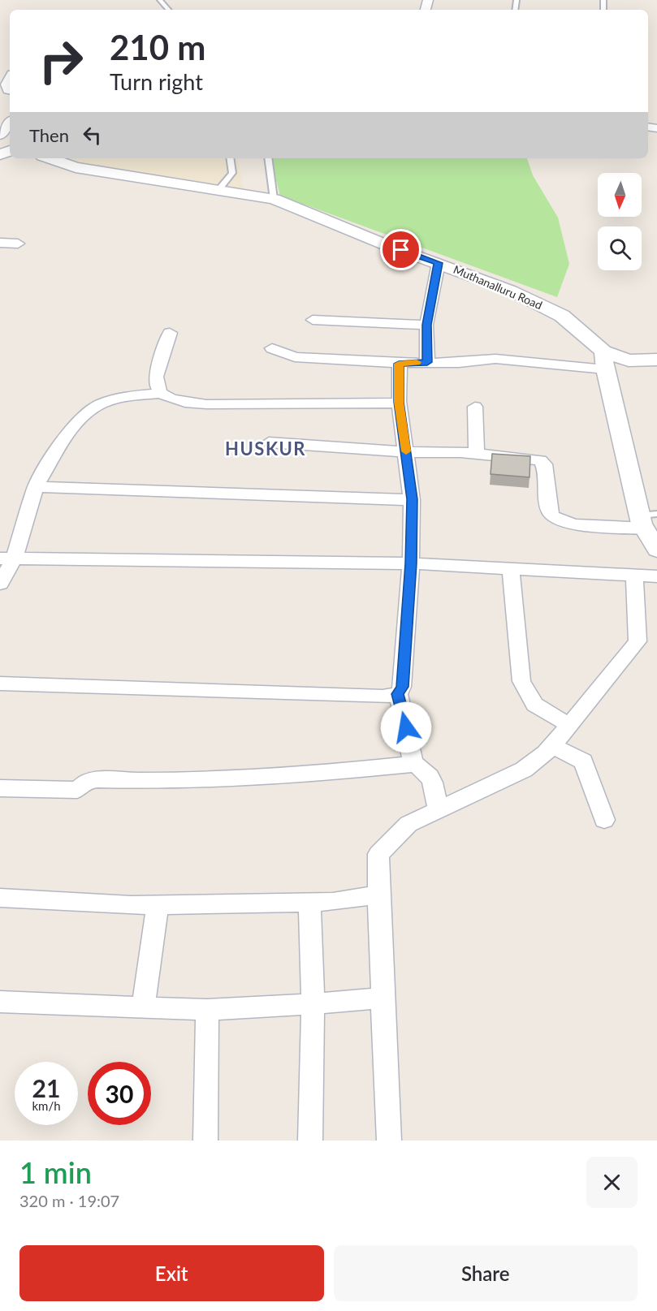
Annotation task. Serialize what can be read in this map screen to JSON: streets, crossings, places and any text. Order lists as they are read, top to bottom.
{
  "streets": {
    "street": ["Muthanalluru Road"]
  },
  "districts": ["HUSKUR"],
  "north": "bottom",
  "page": {
    "turn": ["210 m", "Turn right"],
    "then": "Then",
    "speed": "21 km/h",
    "limit": "30",
    "heading": ["1 min", "320 m · 19:07"],
    "buttons": ["Exit", "Share"]
  }
}
